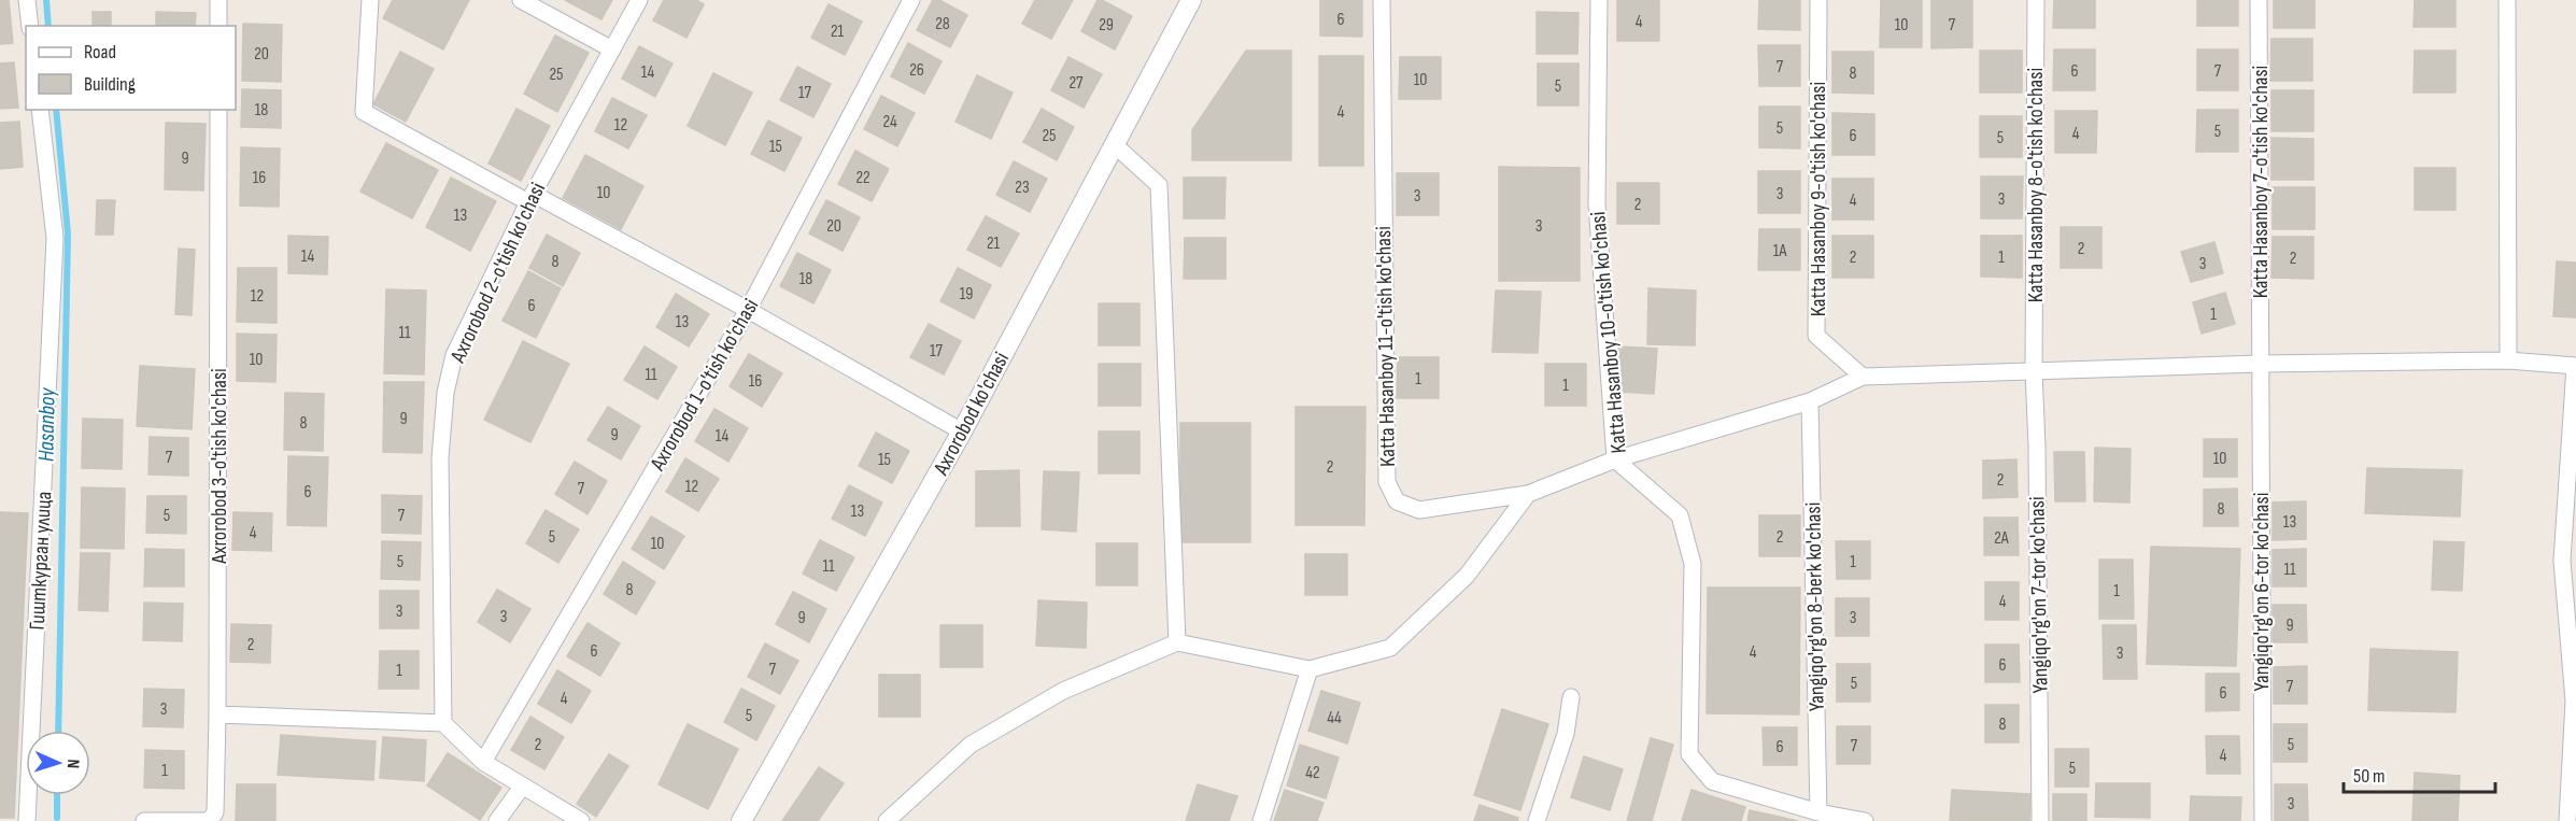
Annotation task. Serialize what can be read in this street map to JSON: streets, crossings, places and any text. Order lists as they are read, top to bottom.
{
  "streets": {
    "street": [
      "Katta Hasanboy 7-o'tish ko'chasi",
      "Katta Hasanboy 8-o'tish ko'chasi",
      "Katta Hasanboy 9-o'tish ko'chasi",
      "Axrorobod 2-o'tish ko'chasi",
      "Katta Hasanboy 10-o'tish ko'chasi",
      "Katta Hasanboy 11-o'tish ko'chasi",
      "Axrorobod 1-o'tish ko'chasi",
      "Axrorobod ko'chasi",
      "Axrorobod 3-o'tish ko'chasi",
      "Гишткурган улица",
      "Yangiqo'rg'on 6-tor ko'chasi",
      "Yangiqo'rg'on 7-tor ko'chasi",
      "Yangiqo'rg'on 8-berk ko'chasi"
    ]
  },
  "crossings": [
    ["Katta Hasanboy 7-o'tish ko'chasi", "Yangiqo'rg'on 6-tor ko'chasi"],
    ["Katta Hasanboy 8-o'tish ko'chasi", "Yangiqo'rg'on 7-tor ko'chasi"],
    ["Katta Hasanboy 9-o'tish ko'chasi", "Katta Hasanboy 11-o'tish ko'chasi"],
    ["Katta Hasanboy 10-o'tish ko'chasi", "Katta Hasanboy 11-o'tish ko'chasi"],
    ["Katta Hasanboy 10-o'tish ko'chasi", "Yangiqo'rg'on 8-berk ko'chasi"],
    ["Katta Hasanboy 11-o'tish ko'chasi", "Yangiqo'rg'on 8-berk ko'chasi"]
  ],
  "water": ["Hasanboy"],
  "house_numbers": [
    "6",
    "4",
    "28",
    "29",
    "10",
    "7",
    "21",
    "20",
    "7",
    "26",
    "6",
    "7",
    "14",
    "8",
    "25",
    "10",
    "27",
    "5",
    "17",
    "18",
    "4",
    "24",
    "12",
    "5",
    "5",
    "4",
    "25",
    "6",
    "5",
    "15",
    "9",
    "16",
    "22",
    "23",
    "10",
    "3",
    "3",
    "3",
    "4",
    "2",
    "13",
    "20",
    "3",
    "21",
    "2",
    "1А",
    "14",
    "2",
    "1",
    "2",
    "8",
    "3",
    "18",
    "19",
    "12",
    "6",
    "1",
    "13",
    "11",
    "17",
    "10",
    "11",
    "1",
    "16",
    "1",
    "9",
    "8",
    "9",
    "14",
    "7",
    "10",
    "15",
    "2",
    "2",
    "12",
    "7",
    "6",
    "8",
    "13",
    "5",
    "7",
    "13",
    "4",
    "5",
    "2",
    "2A",
    "10",
    "5",
    "1",
    "11",
    "11",
    "8",
    "1",
    "4",
    "3",
    "3",
    "9",
    "3",
    "9",
    "2",
    "6",
    "4",
    "3",
    "6",
    "7",
    "1",
    "5",
    "7",
    "6",
    "4",
    "3",
    "5",
    "44",
    "8",
    "2",
    "5",
    "7",
    "6",
    "4",
    "5",
    "1",
    "42",
    "3"
  ],
  "legend": ["Road", "Building"],
  "scale_bar": "50 m",
  "north": "right"
}
